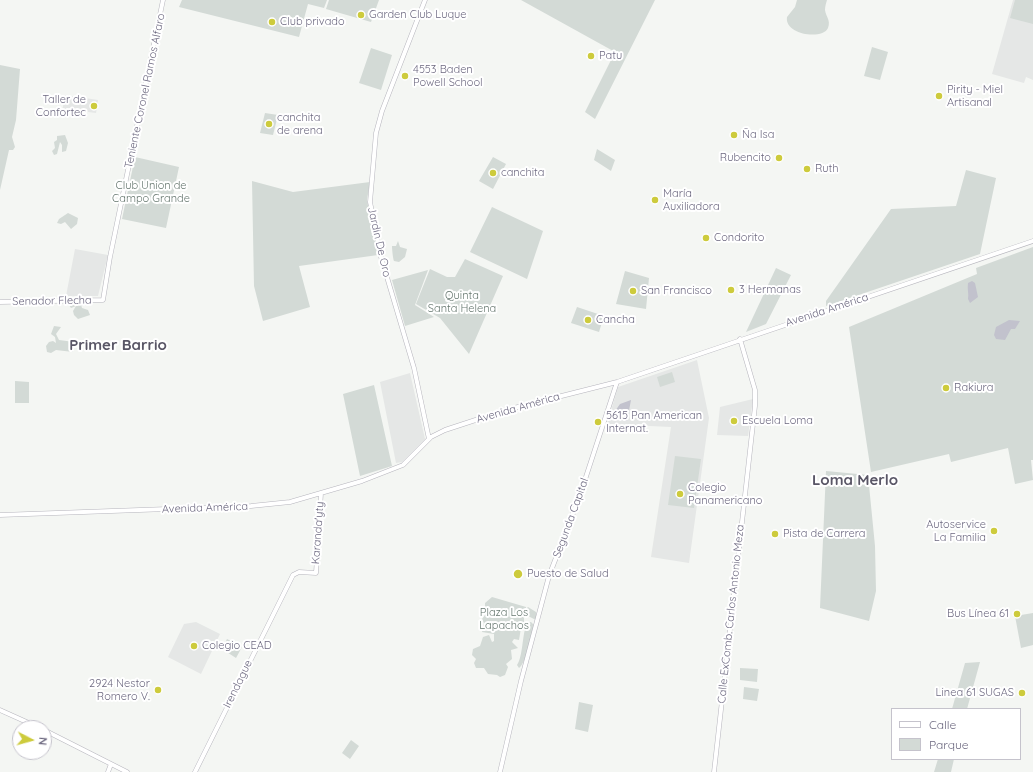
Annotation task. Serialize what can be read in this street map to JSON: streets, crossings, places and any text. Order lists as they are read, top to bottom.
{
  "streets": {
    "street": [
      "Teniente Coronel Ramos Alfaro",
      "Jardin De Oro",
      "Senador Flecha",
      "Avenida América",
      "Segunda Capital",
      "Karanda'yty",
      "Calle ExComb. Carlos Antonio Meza",
      "Irendague"
    ]
  },
  "crossings": [
    ["Teniente Coronel Ramos Alfaro", "Senador Flecha"],
    ["Jardin De Oro", "Avenida América"],
    ["Avenida América", "Segunda Capital"],
    ["Avenida América", "Karanda'yty"],
    ["Avenida América", "Calle ExComb. Carlos Antonio Meza"],
    ["Karanda'yty", "Irendague"]
  ],
  "districts": ["Primer Barrio", "Loma Merlo"],
  "parks": ["Club Union de Campo Grande", "Quinta Santa Helena", "Plaza Los Lapachos"],
  "places": [
    "Garden Club Luque",
    "Club privado",
    "Patu",
    "4553 Baden Powell School",
    "Pirity - Miel Artisanal",
    "Taller de Confortec",
    "canchita de arena",
    "Ña Isa",
    "Rubencito",
    "Ruth",
    "canchita",
    "María Auxiliadora",
    "Condorito",
    "3 Hermanas",
    "San Francisco",
    "Cancha",
    "Rakiura",
    "Escuela Loma",
    "5615 Pan American Internat.",
    "Colegio Panamericano",
    "Autoservice La Familia",
    "Pista de Carrera",
    "Puesto de Salud",
    "Bus Línea 61",
    "Colegio CEAD",
    "2924 Nestor Romero V.",
    "Linea 61 SUGAS"
  ],
  "legend": ["Calle", "Parque"],
  "north": "right"
}
